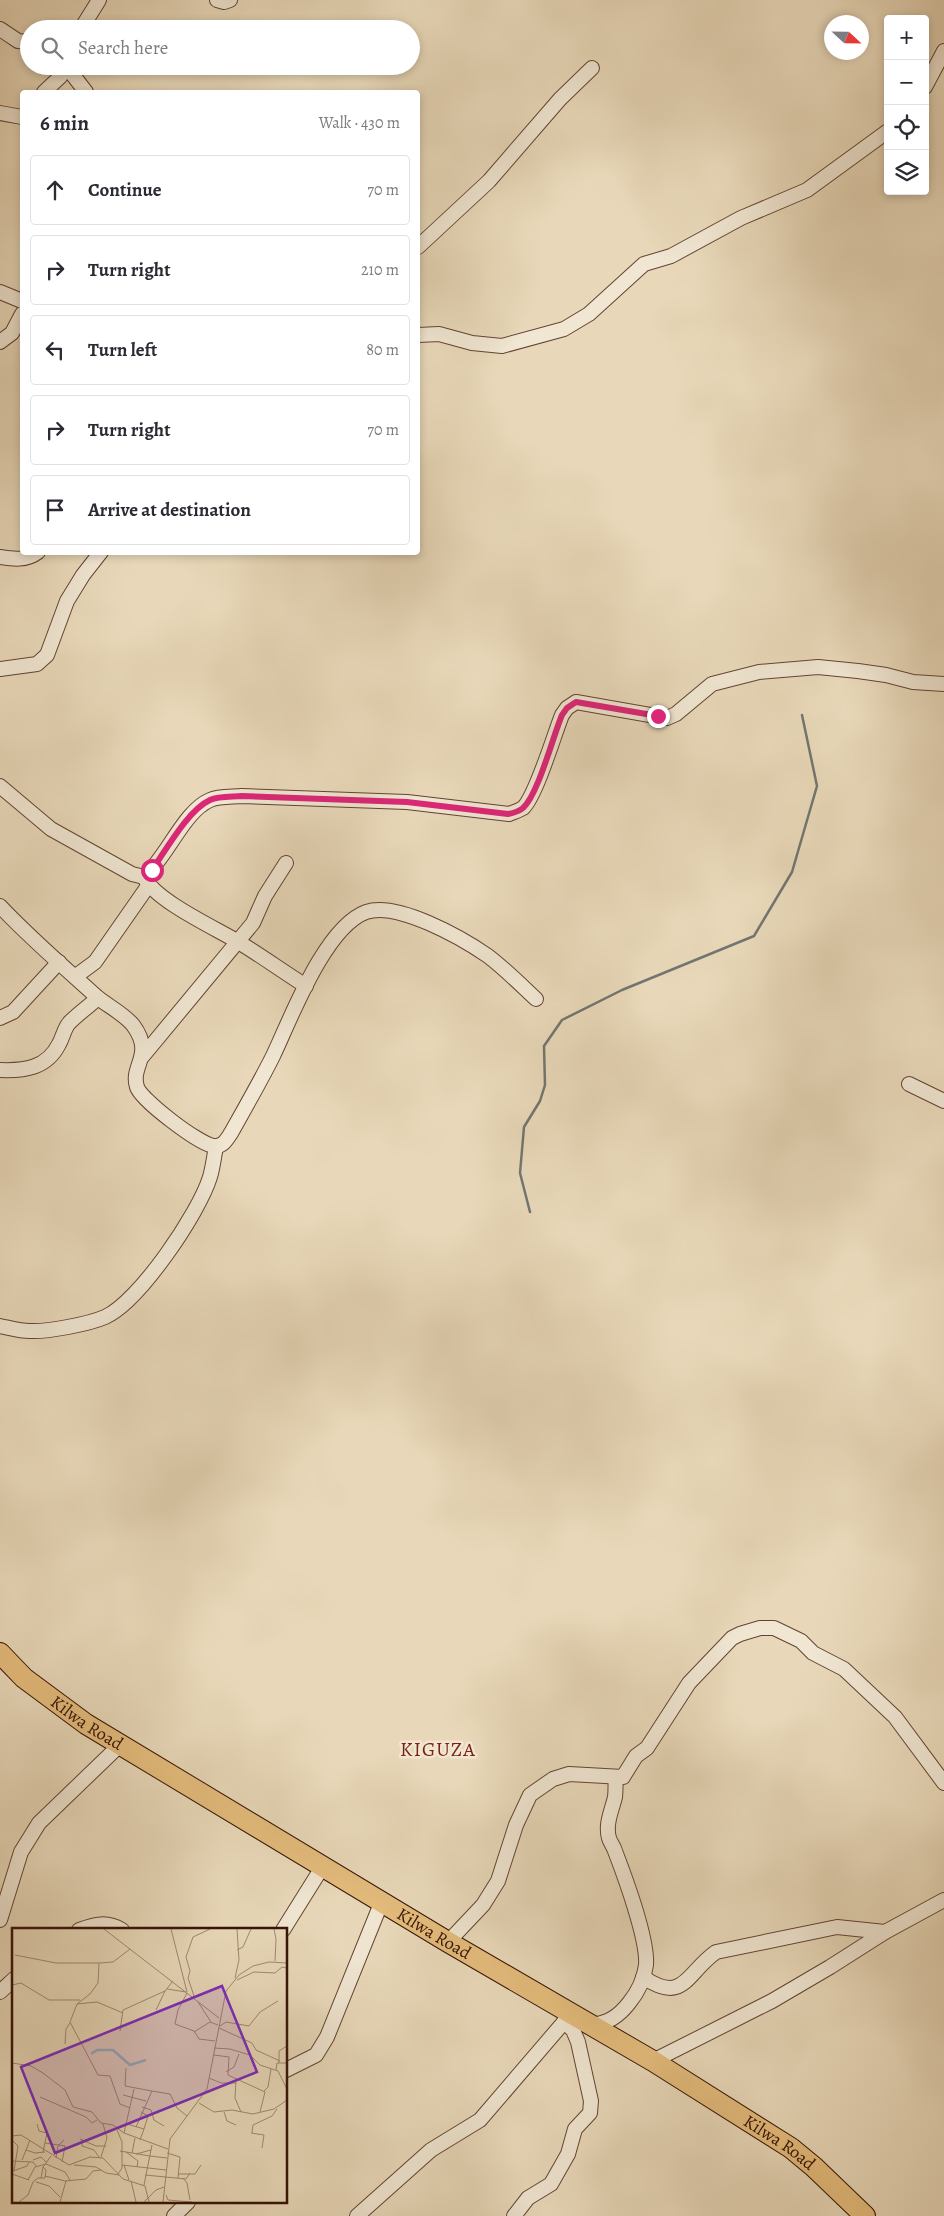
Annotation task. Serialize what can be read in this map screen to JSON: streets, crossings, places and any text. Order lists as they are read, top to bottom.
{
  "streets": {
    "highway": ["Kilwa Road"]
  },
  "districts": ["KIGUZA"],
  "north": "right",
  "page": {
    "map_buttons": ["+", "−"],
    "search": "Search here",
    "heading": ["6 min", "Walk · 430 m"],
    "list": [
      ["Continue", "70 m"],
      ["Turn right", "210 m"],
      ["Turn left", "80 m"],
      ["Turn right", "70 m"],
      "Arrive at destination"
    ]
  }
}
